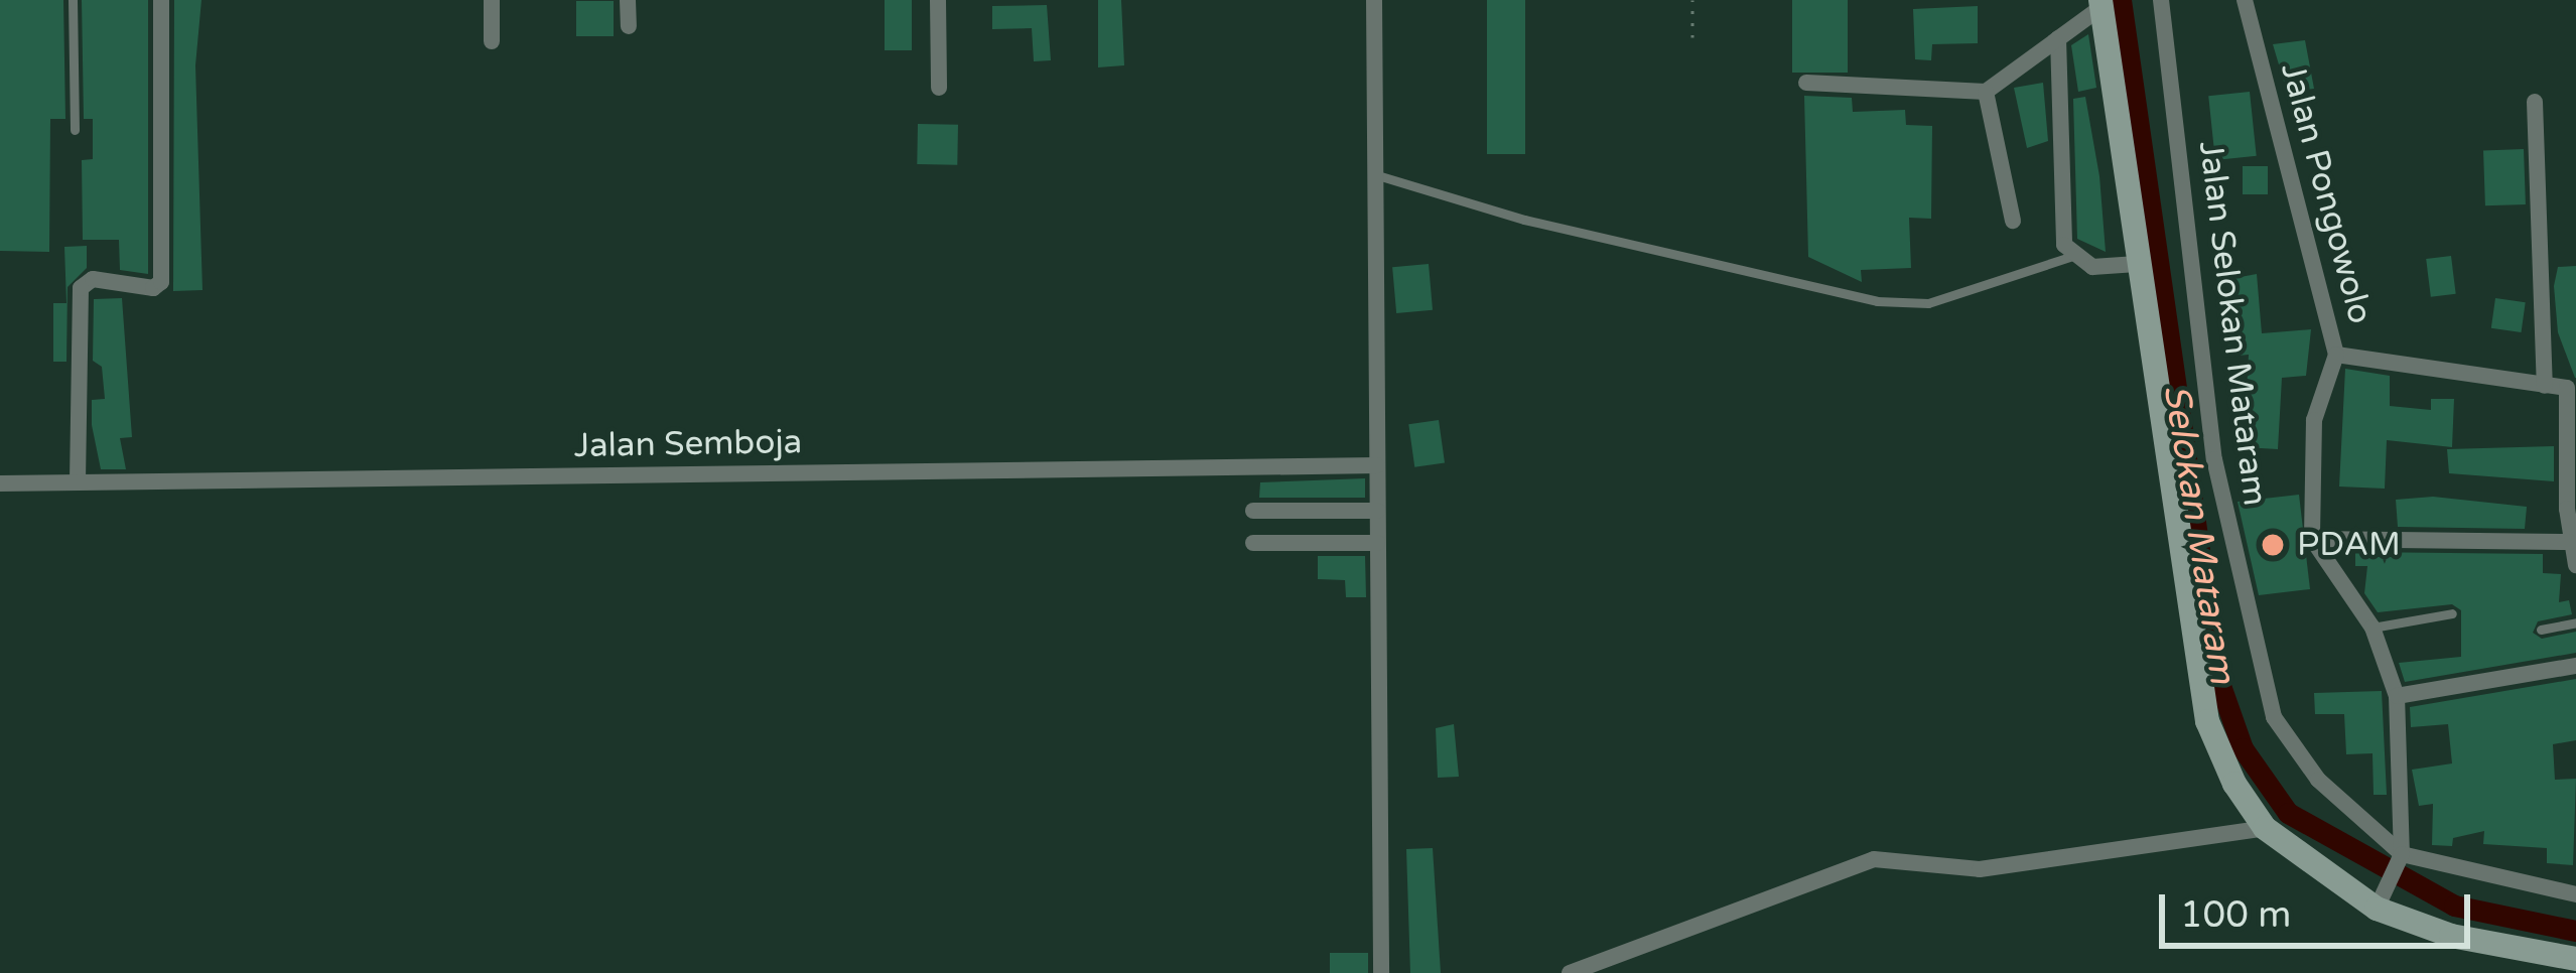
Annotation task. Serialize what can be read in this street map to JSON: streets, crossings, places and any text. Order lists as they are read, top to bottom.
{
  "streets": {
    "street": ["Jalan Pongowolo", "Jalan Selokan Mataram", "Jalan Semboja"]
  },
  "water": ["Selokan Mataram"],
  "places": ["PDAM"],
  "scale_bar": "100 m"
}
